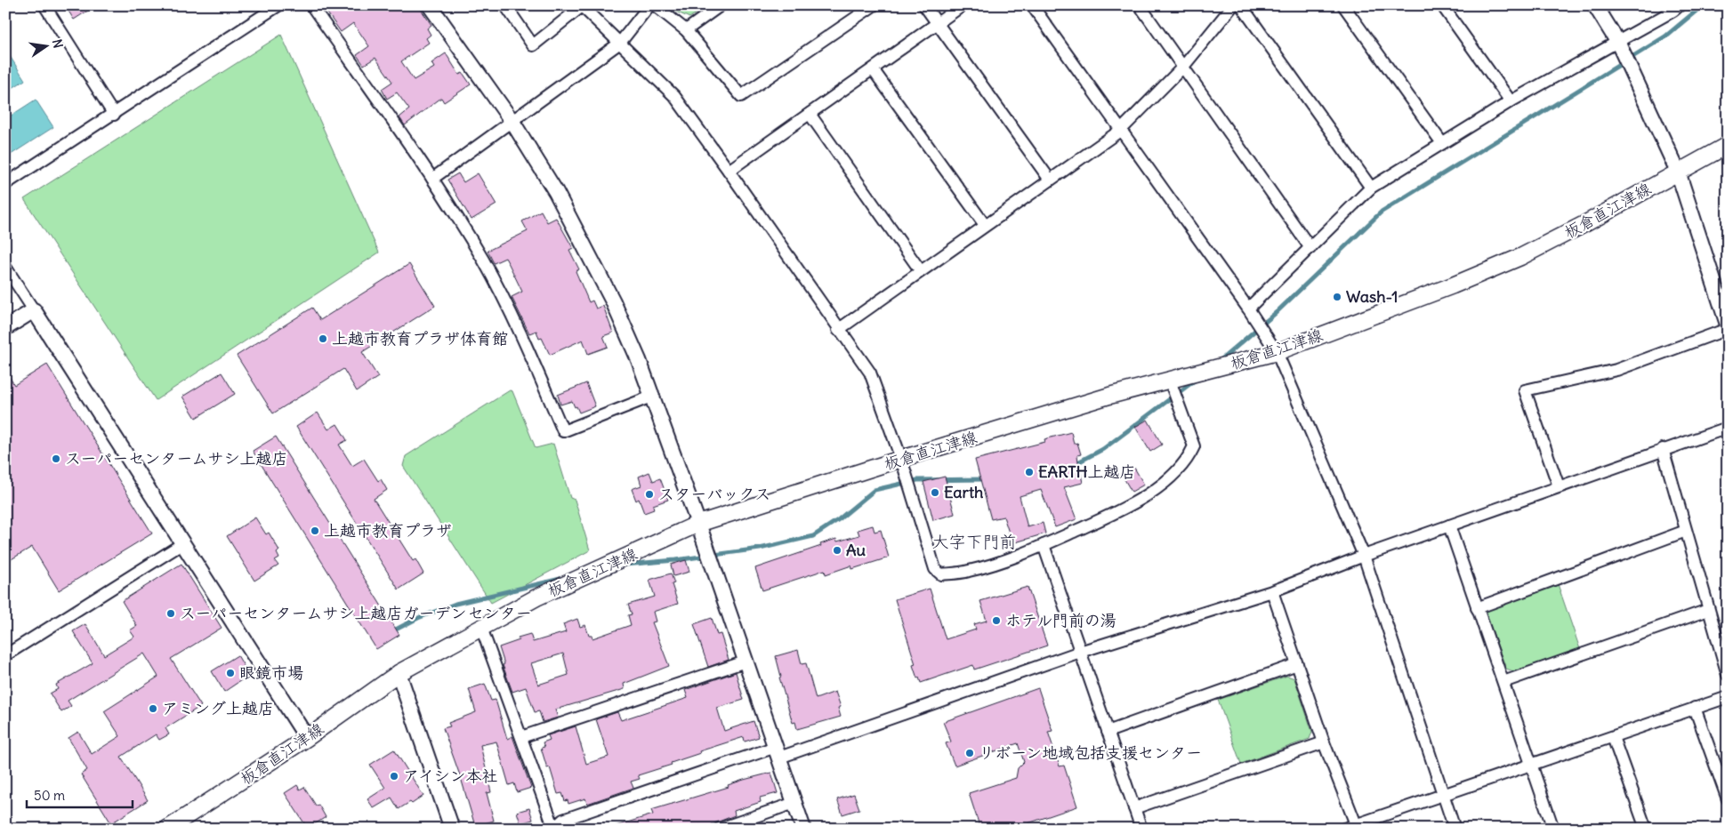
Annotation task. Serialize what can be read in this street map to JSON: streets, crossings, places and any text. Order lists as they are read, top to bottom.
{
  "streets": {
    "main road": ["板倉直江津線"]
  },
  "districts": ["大字下門前"],
  "places": [
    "Wash-1",
    "上越市教育プラザ体育館",
    "スーパーセンタームサシ上越店",
    "EARTH上越店",
    "Earth",
    "スターバックス",
    "上越市教育プラザ",
    "Au",
    "スーパーセンタームサシ上越店ガーデンセンター",
    "ホテル門前の湯",
    "眼鏡市場",
    "アミング上越店",
    "リボーン地域包括支援センター",
    "アイシン本社"
  ],
  "scale_bar": "50 m",
  "north": "right"
}
